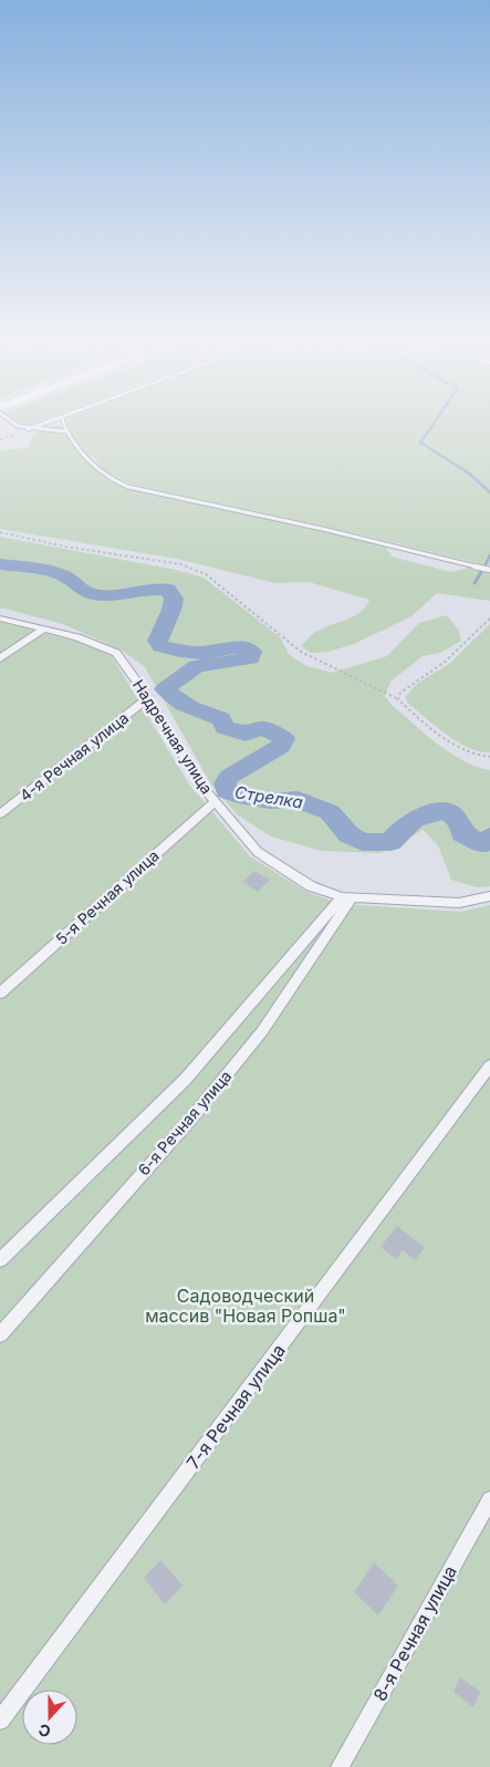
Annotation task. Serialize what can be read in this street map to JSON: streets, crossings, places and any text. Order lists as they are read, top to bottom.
{
  "streets": {
    "street": [
      "Надречная улица",
      "4-я Речная улица",
      "5-я Речная улица",
      "6-я Речная улица",
      "7-я Речная улица",
      "8-я Речная улица"
    ]
  },
  "crossings": [
    ["Надречная улица", "4-я Речная улица"],
    ["Надречная улица", "5-я Речная улица"],
    ["Надречная улица", "6-я Речная улица"]
  ],
  "water": ["Стрелка"],
  "parks": ["Садоводческий массив \"Новая Ропша\""],
  "north": "bottom"
}
